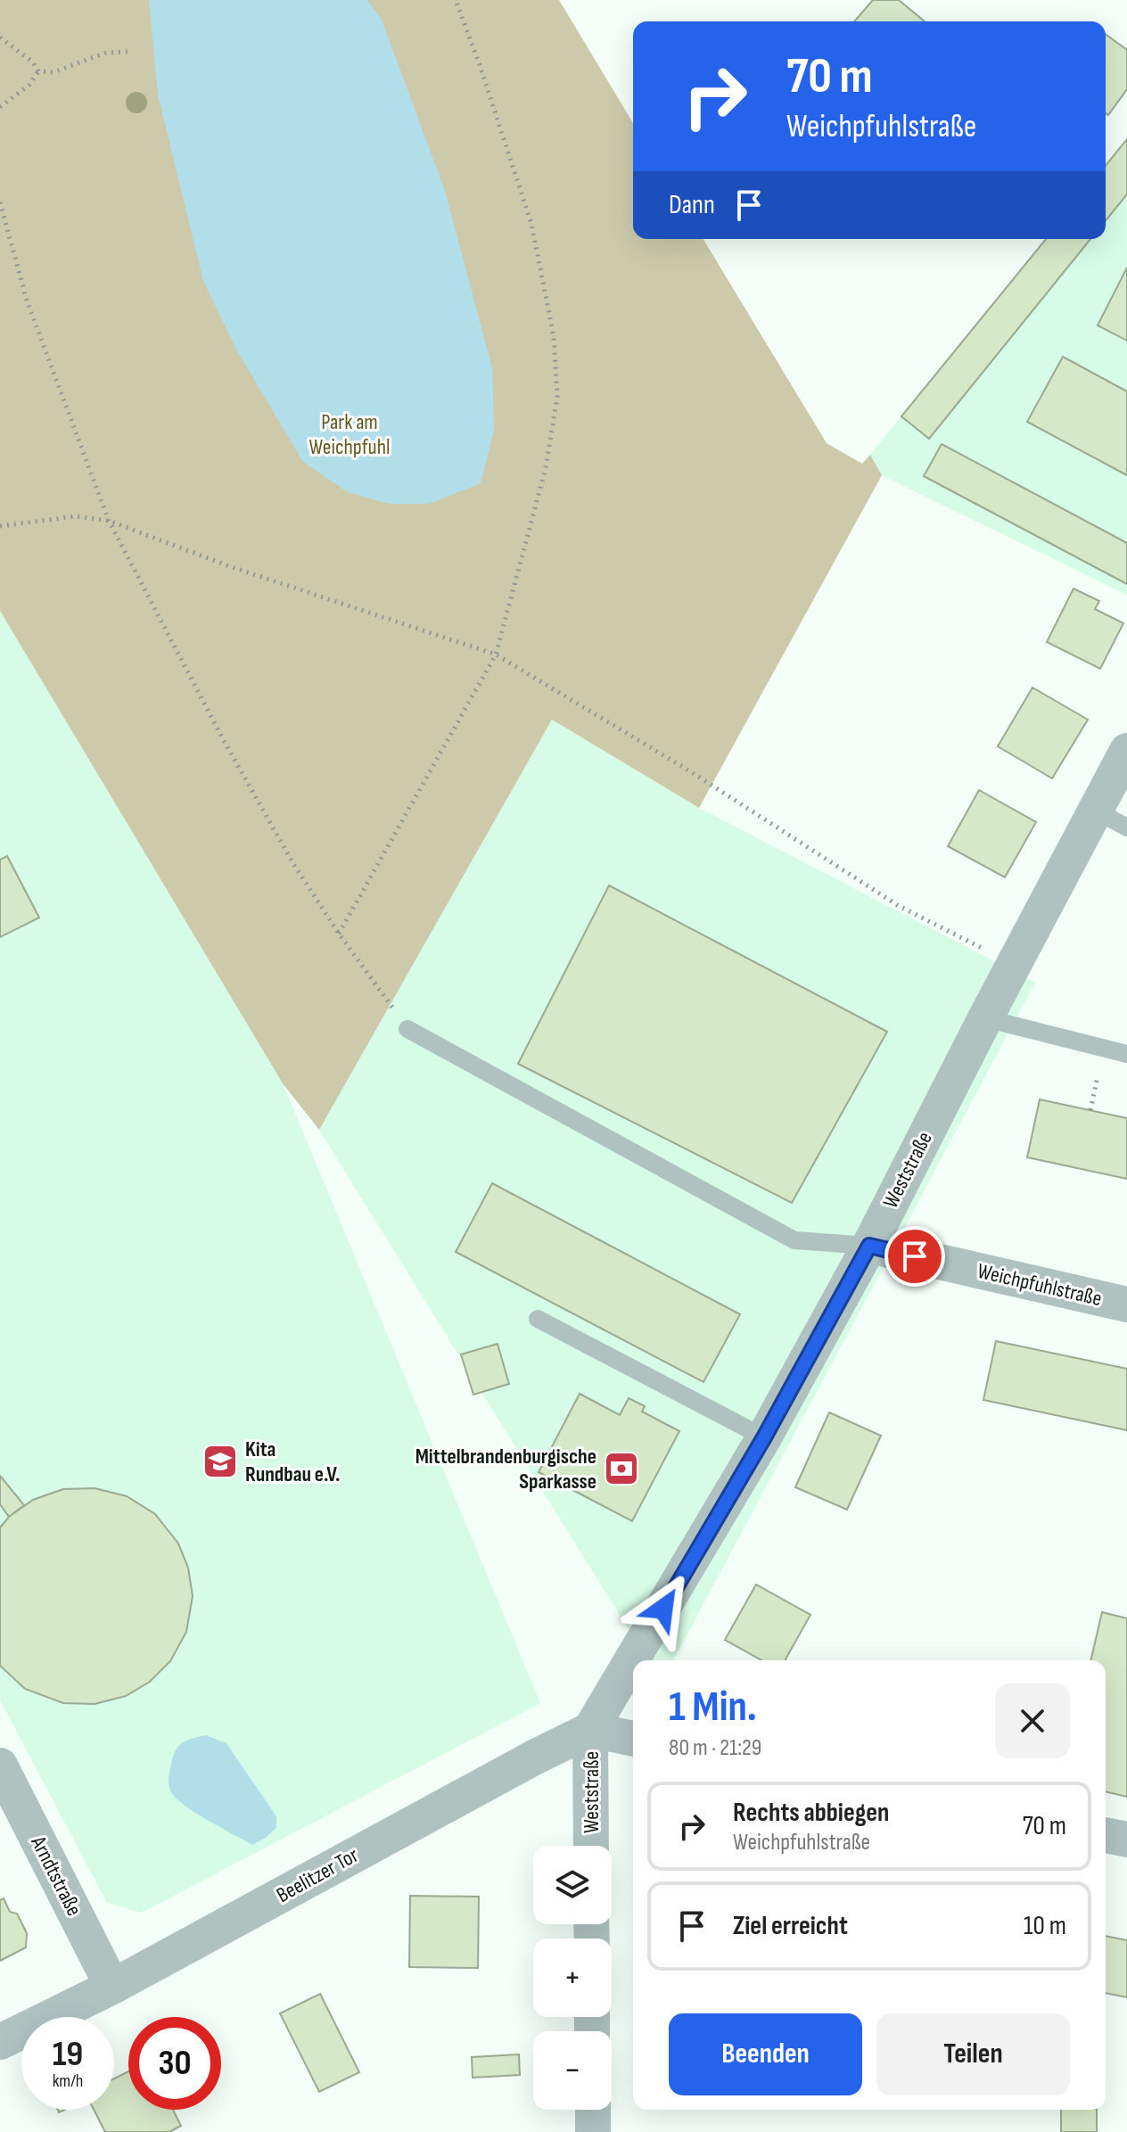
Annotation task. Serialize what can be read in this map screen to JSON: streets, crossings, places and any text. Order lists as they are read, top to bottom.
{
  "streets": {
    "street": [
      "Weststraße",
      "Weichpfuhlstraße",
      "Beelitzer Tor",
      "Arndtstraße"
    ]
  },
  "crossings": [
    ["Weststraße", "Weichpfuhlstraße"],
    ["Weststraße", "Beelitzer Tor"],
    ["Beelitzer Tor", "Arndtstraße"]
  ],
  "parks": ["Park am Weichpfuhl"],
  "places": {
    "school or university": ["Kita Rundbau e.V."],
    "bank": ["Mittelbrandenburgische Sparkasse"]
  },
  "page": {
    "turn": ["70 m", "Weichpfuhlstraße"],
    "then": "Dann",
    "heading": ["1 Min.", "80 m · 21:29"],
    "list": [
      {
        "name": "Rechts abbiegen",
        "note": "Weichpfuhlstraße",
        "value": "70 m"
      },
      {
        "name": "Ziel erreicht",
        "value": "10 m"
      }
    ],
    "map_buttons": ["+", "−"],
    "buttons": ["Beenden", "Teilen"],
    "speed": "19 km/h",
    "limit": "30"
  }
}
